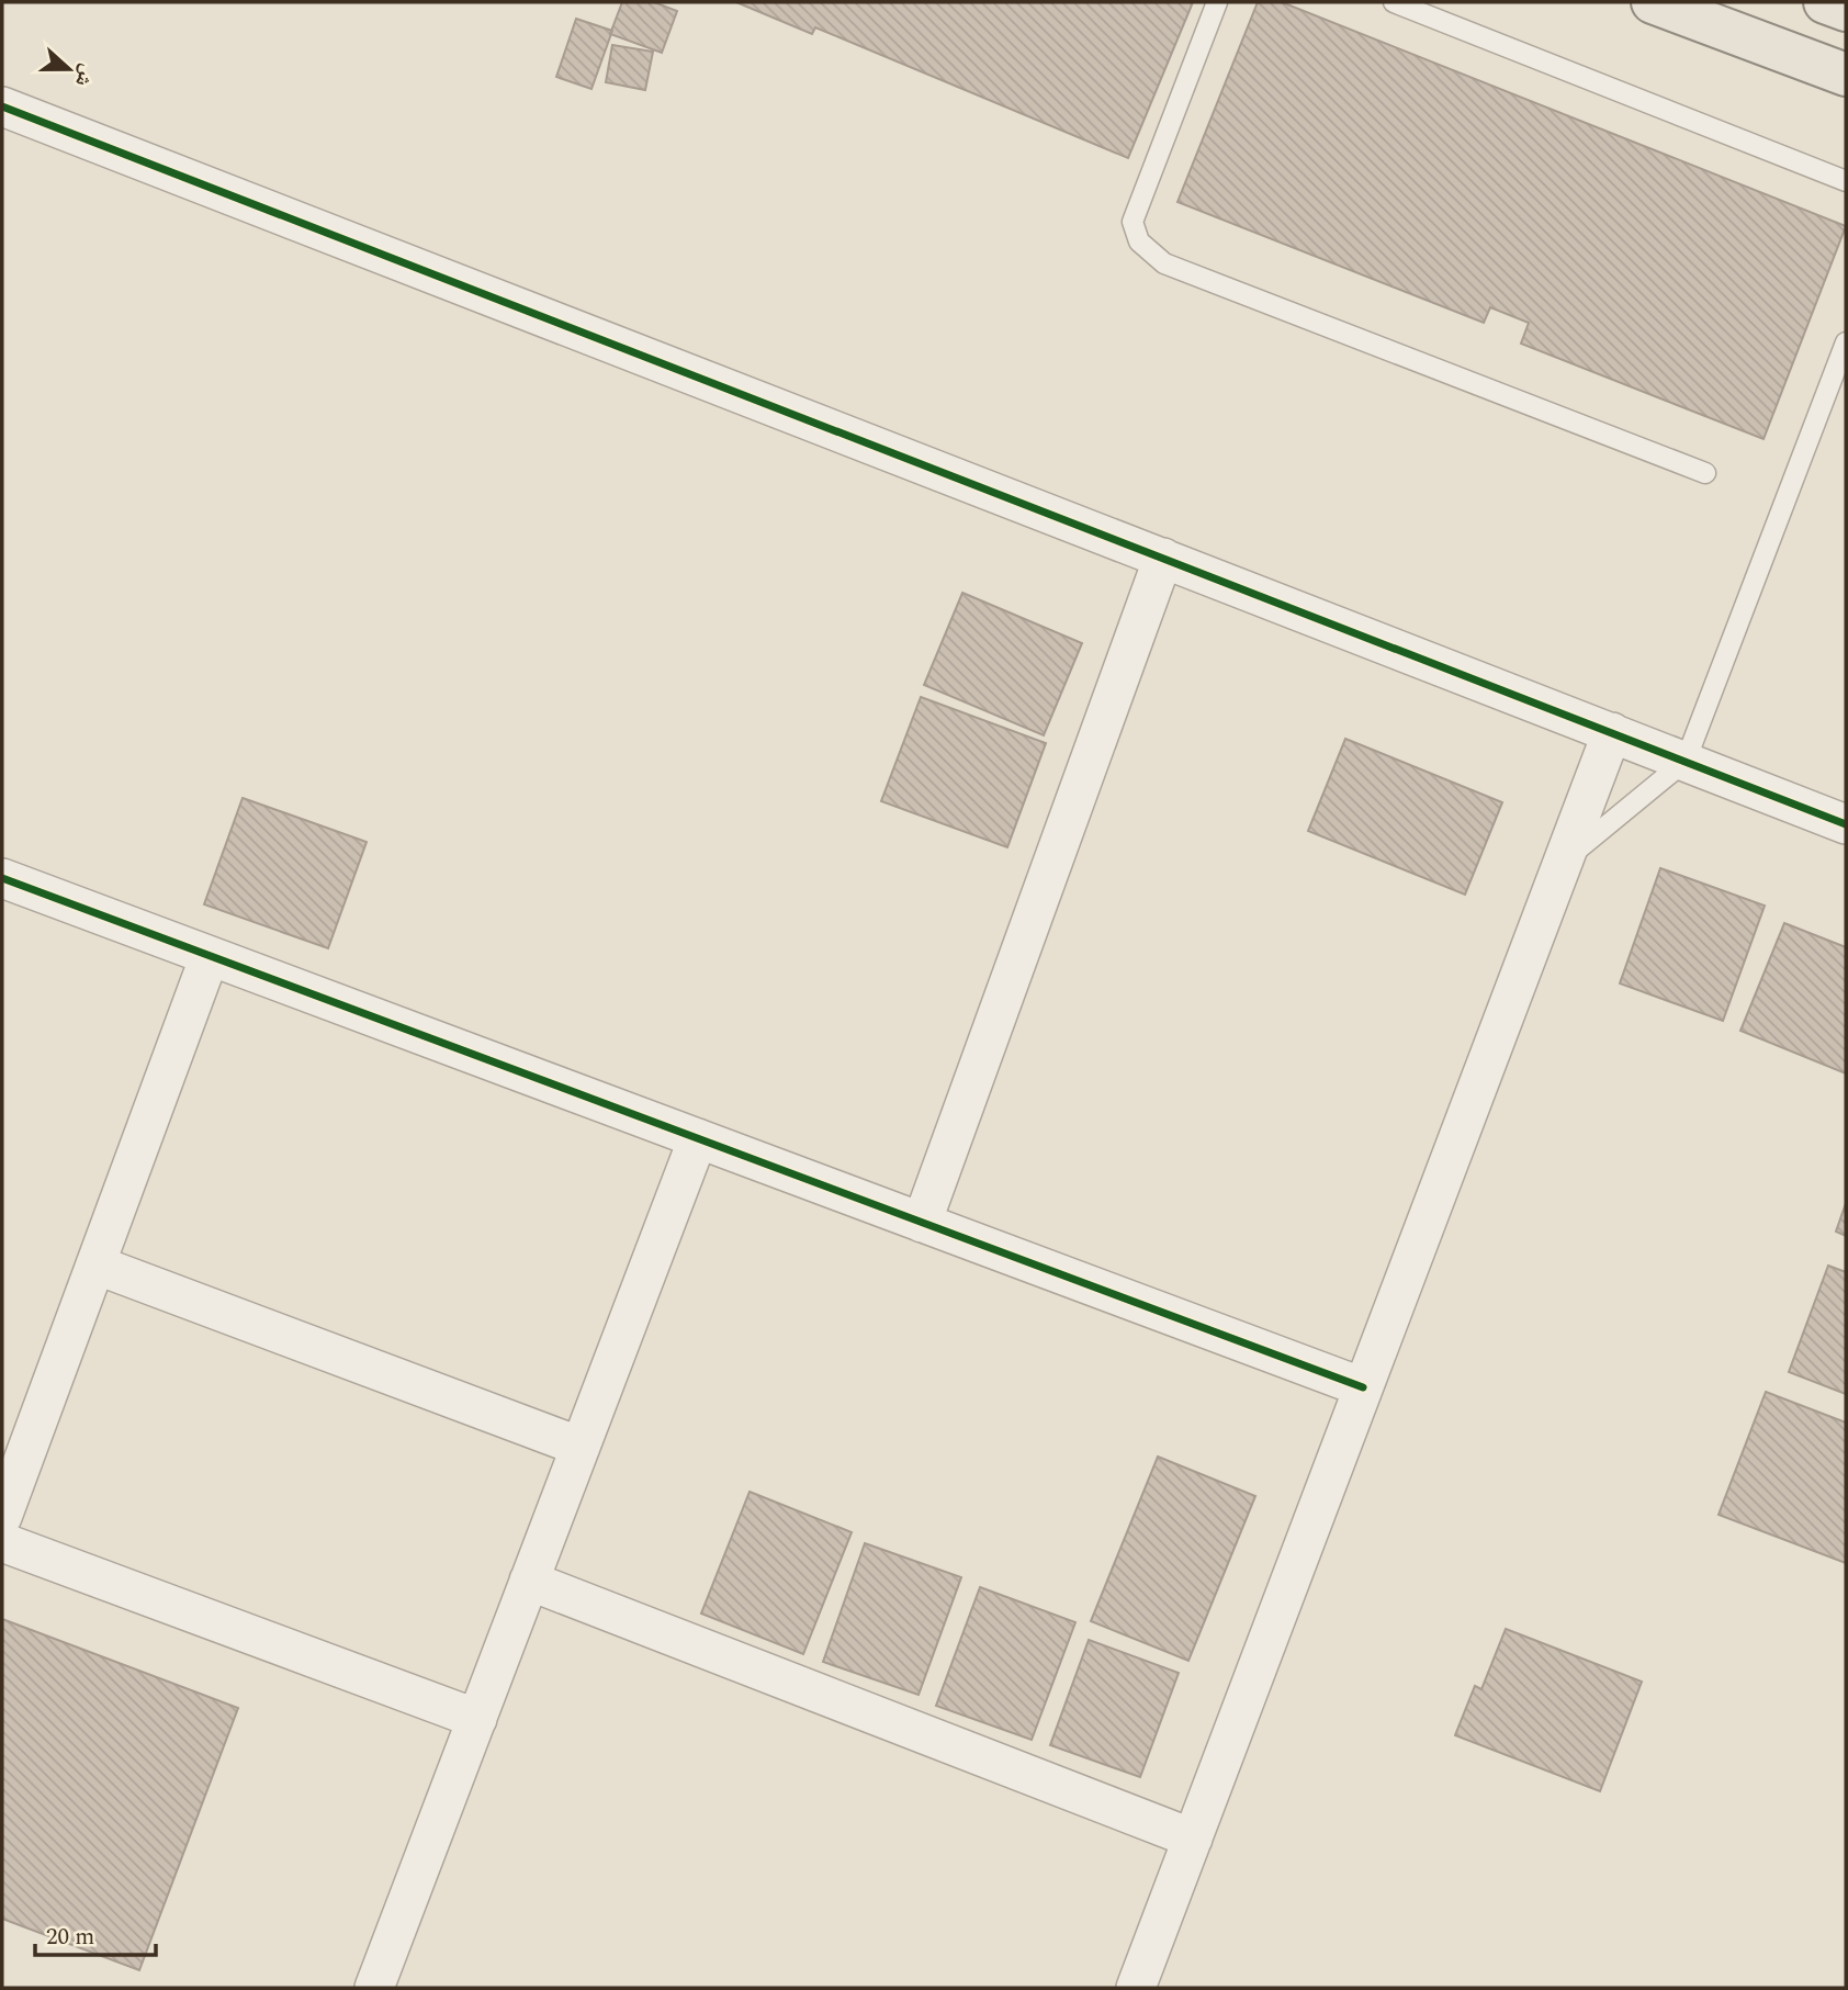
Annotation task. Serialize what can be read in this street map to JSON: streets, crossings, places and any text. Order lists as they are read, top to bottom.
{
  "scale_bar": "20 m",
  "north": "right"
}
